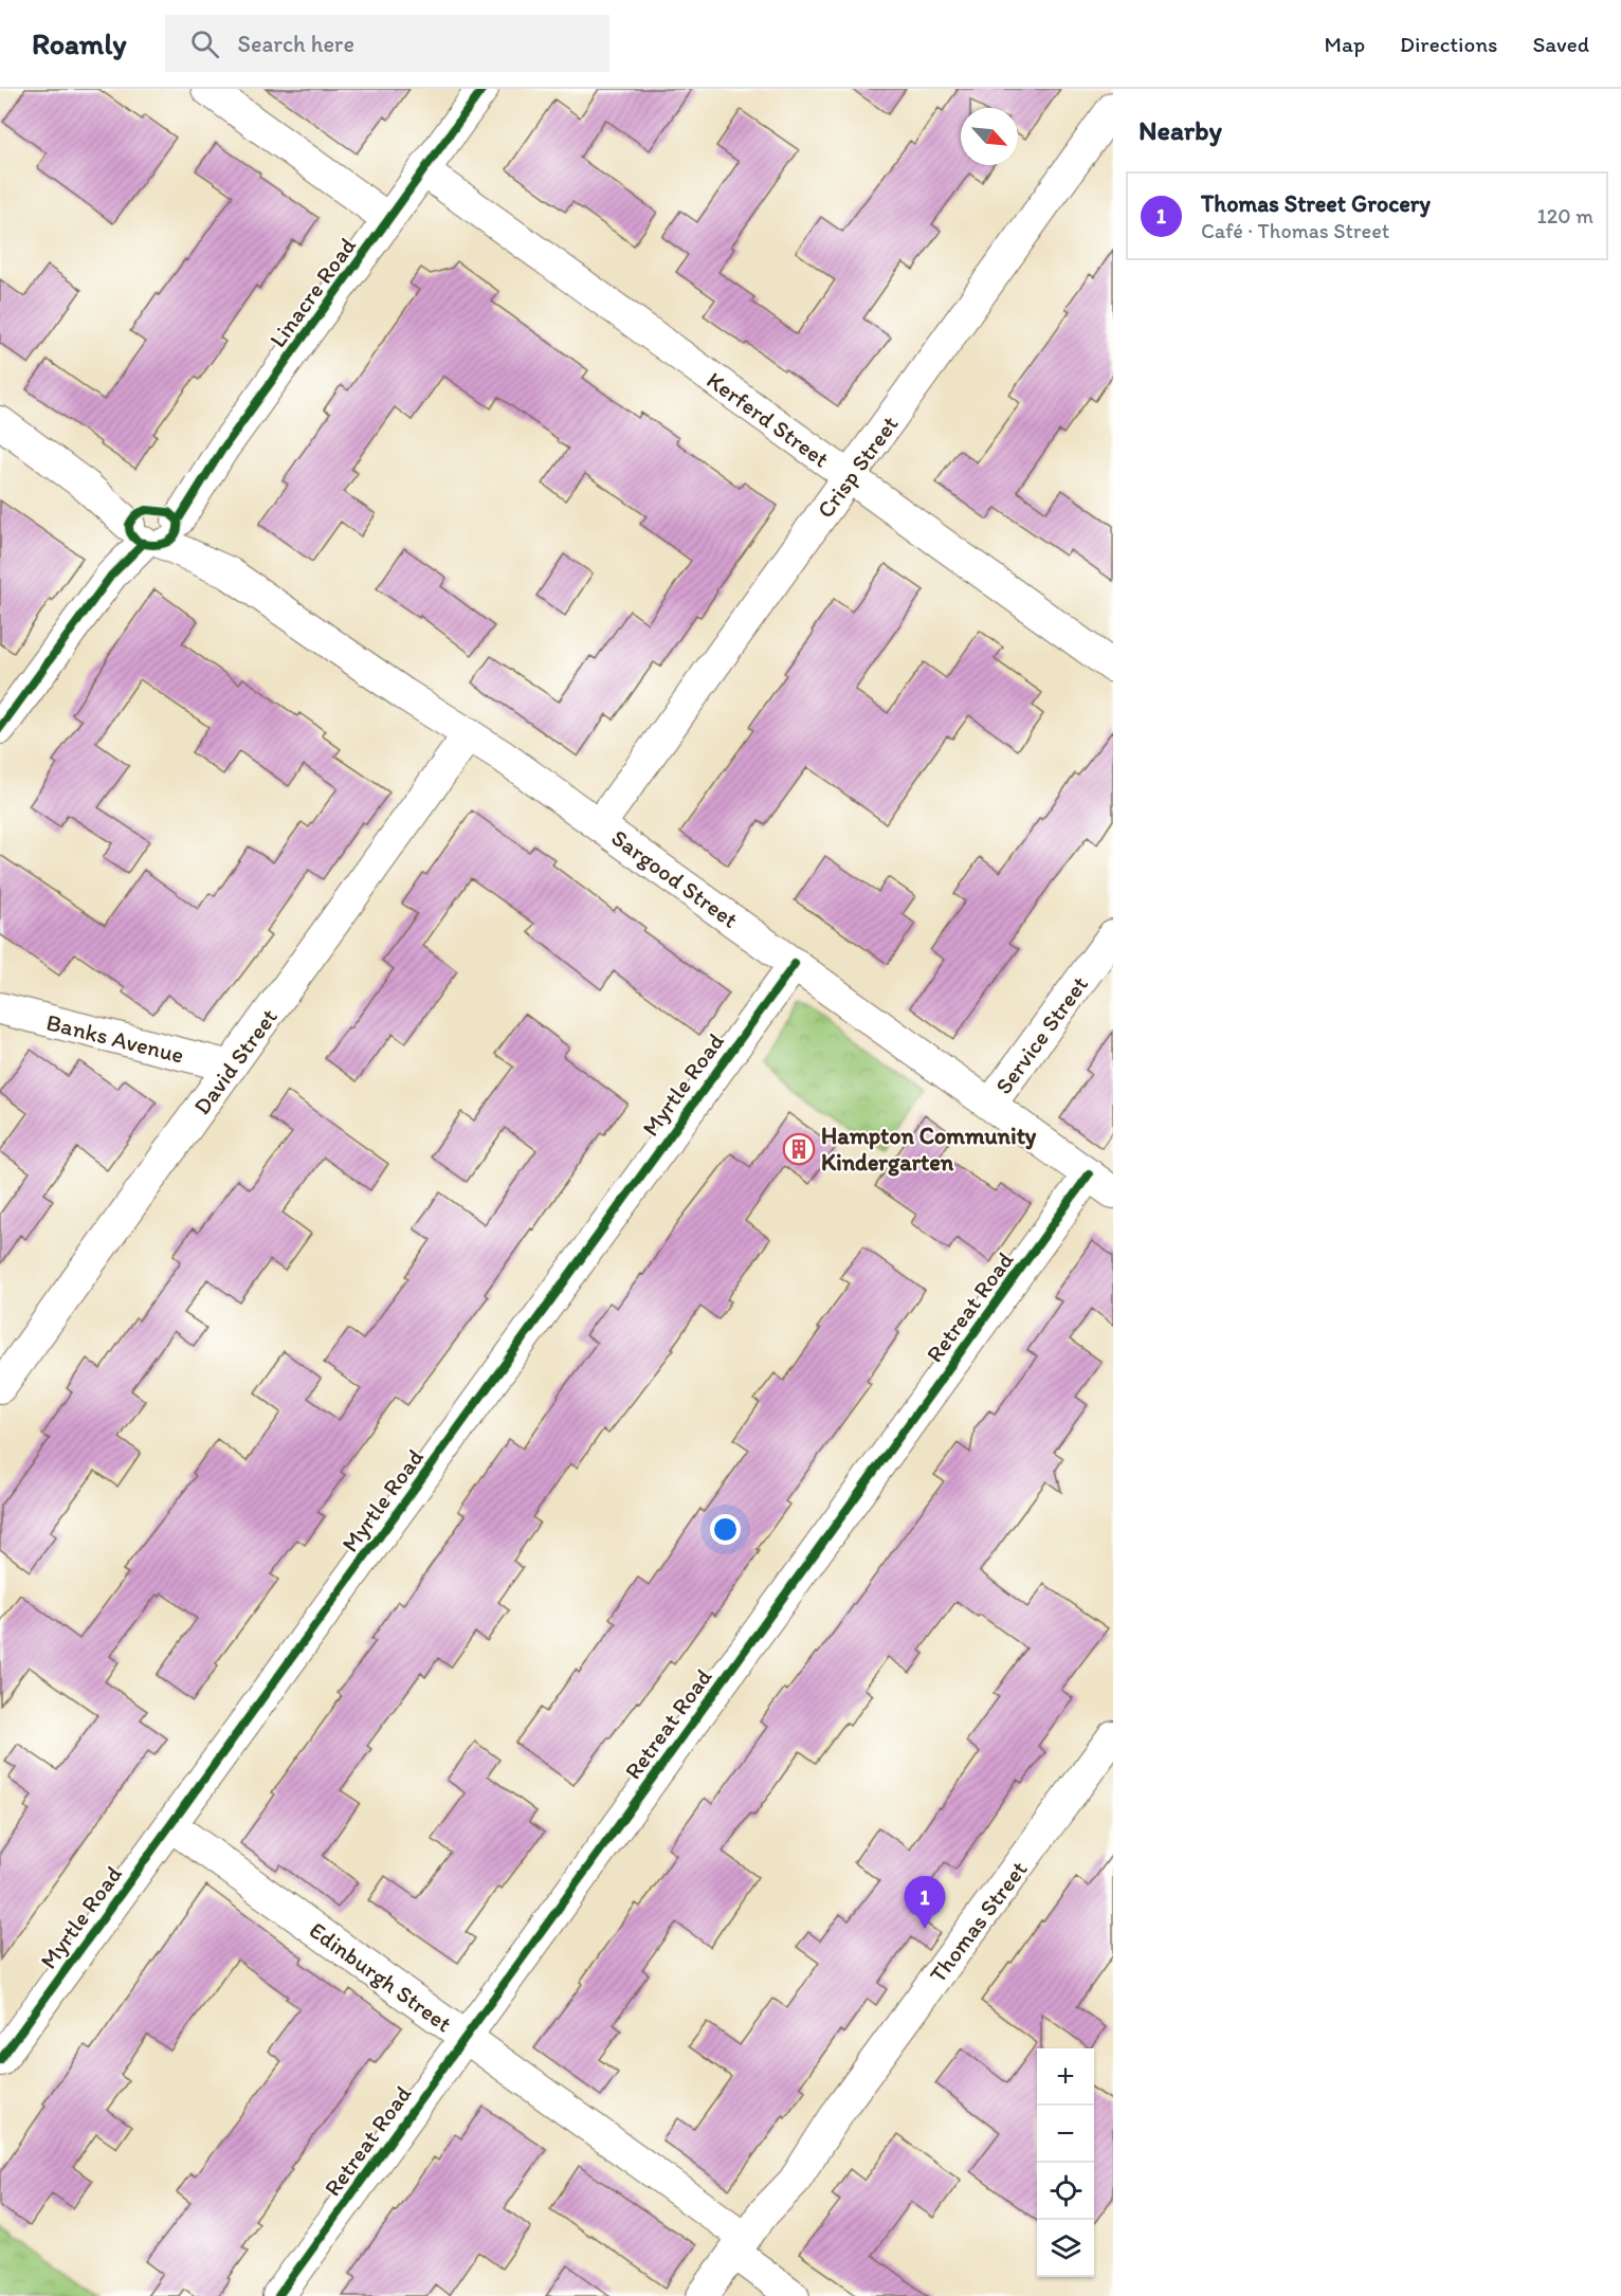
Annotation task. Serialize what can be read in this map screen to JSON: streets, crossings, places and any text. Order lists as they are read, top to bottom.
{
  "streets": {
    "street": [
      "Linacre Road",
      "Kerferd Street",
      "Crisp Street",
      "Sargood Street",
      "Service Street",
      "Banks Avenue",
      "David Street",
      "Myrtle Road",
      "Retreat Road",
      "Thomas Street",
      "Edinburgh Street"
    ]
  },
  "crossings": [
    ["Linacre Road", "Kerferd Street"],
    ["Linacre Road", "Sargood Street"],
    ["Kerferd Street", "Crisp Street"],
    ["Crisp Street", "Sargood Street"],
    ["Sargood Street", "Service Street"],
    ["Sargood Street", "David Street"],
    ["Sargood Street", "Myrtle Road"],
    ["Sargood Street", "Retreat Road"],
    ["Banks Avenue", "David Street"],
    ["Myrtle Road", "Edinburgh Street"],
    ["Retreat Road", "Edinburgh Street"],
    ["Thomas Street", "Edinburgh Street"]
  ],
  "places": {
    "building": ["Hampton Community Kindergarten"]
  },
  "north": "bottom right",
  "page": {
    "header": "Roamly",
    "search": "Search here",
    "nav": ["Map", "Directions", "Saved"],
    "heading": "Nearby",
    "list": [
      {
        "mark": "1",
        "name": "Thomas Street Grocery",
        "note": "Café · Thomas Street",
        "value": "120 m"
      }
    ],
    "pins": "1",
    "map_buttons": ["+", "−"]
  }
}
